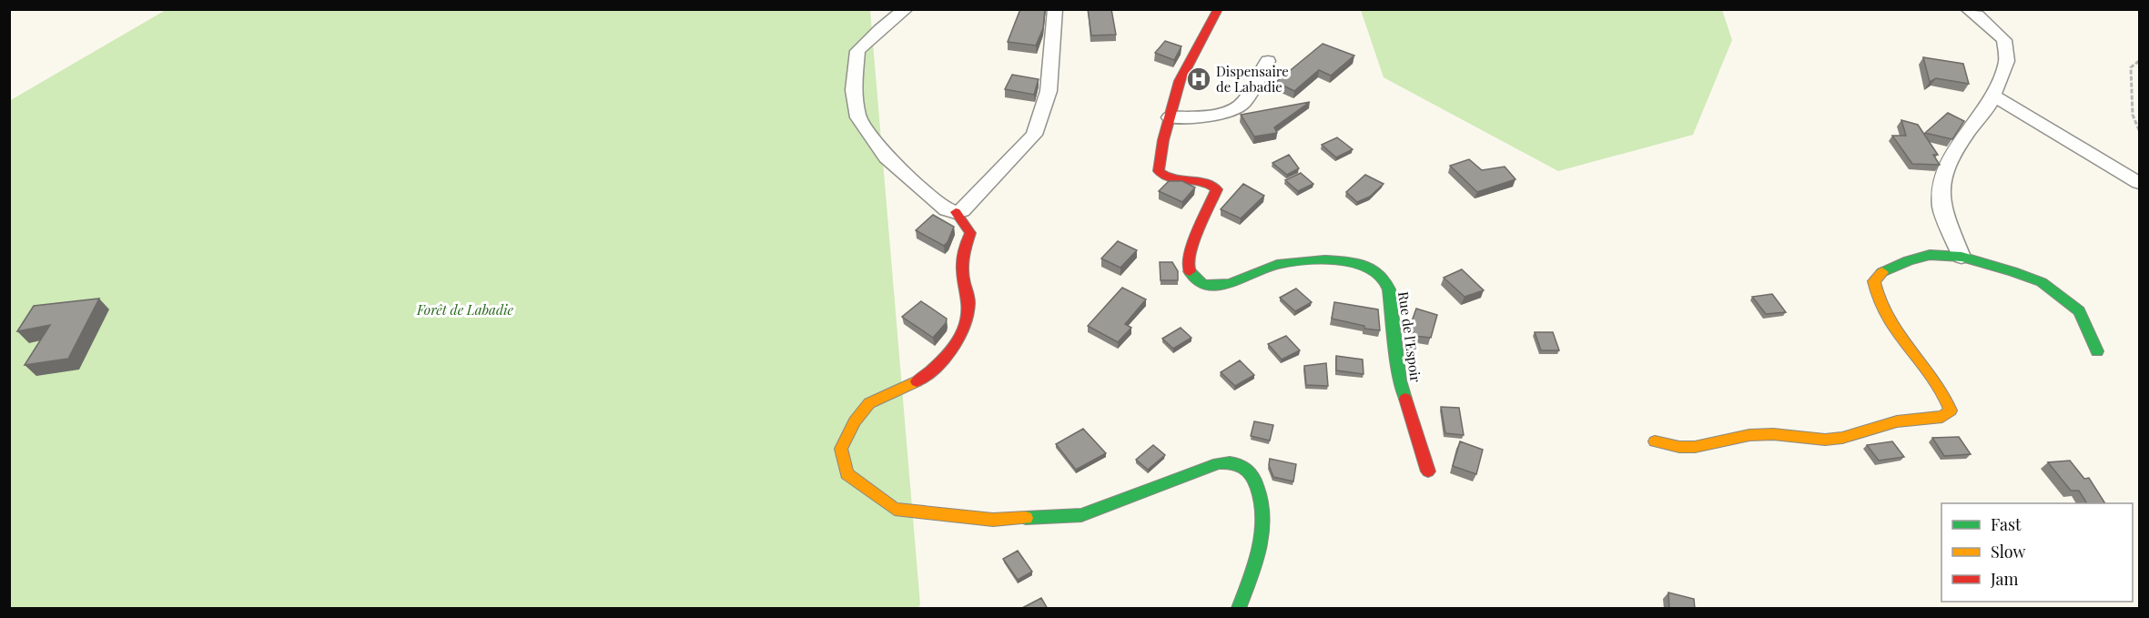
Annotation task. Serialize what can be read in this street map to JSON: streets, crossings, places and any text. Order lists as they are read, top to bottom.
{
  "streets": {
    "street": ["Rue de l'Espoir"]
  },
  "parks": ["Forêt de Labadie"],
  "places": {
    "hospital": ["Dispensaire de Labadie"]
  },
  "legend": ["Fast", "Slow", "Jam"]
}
